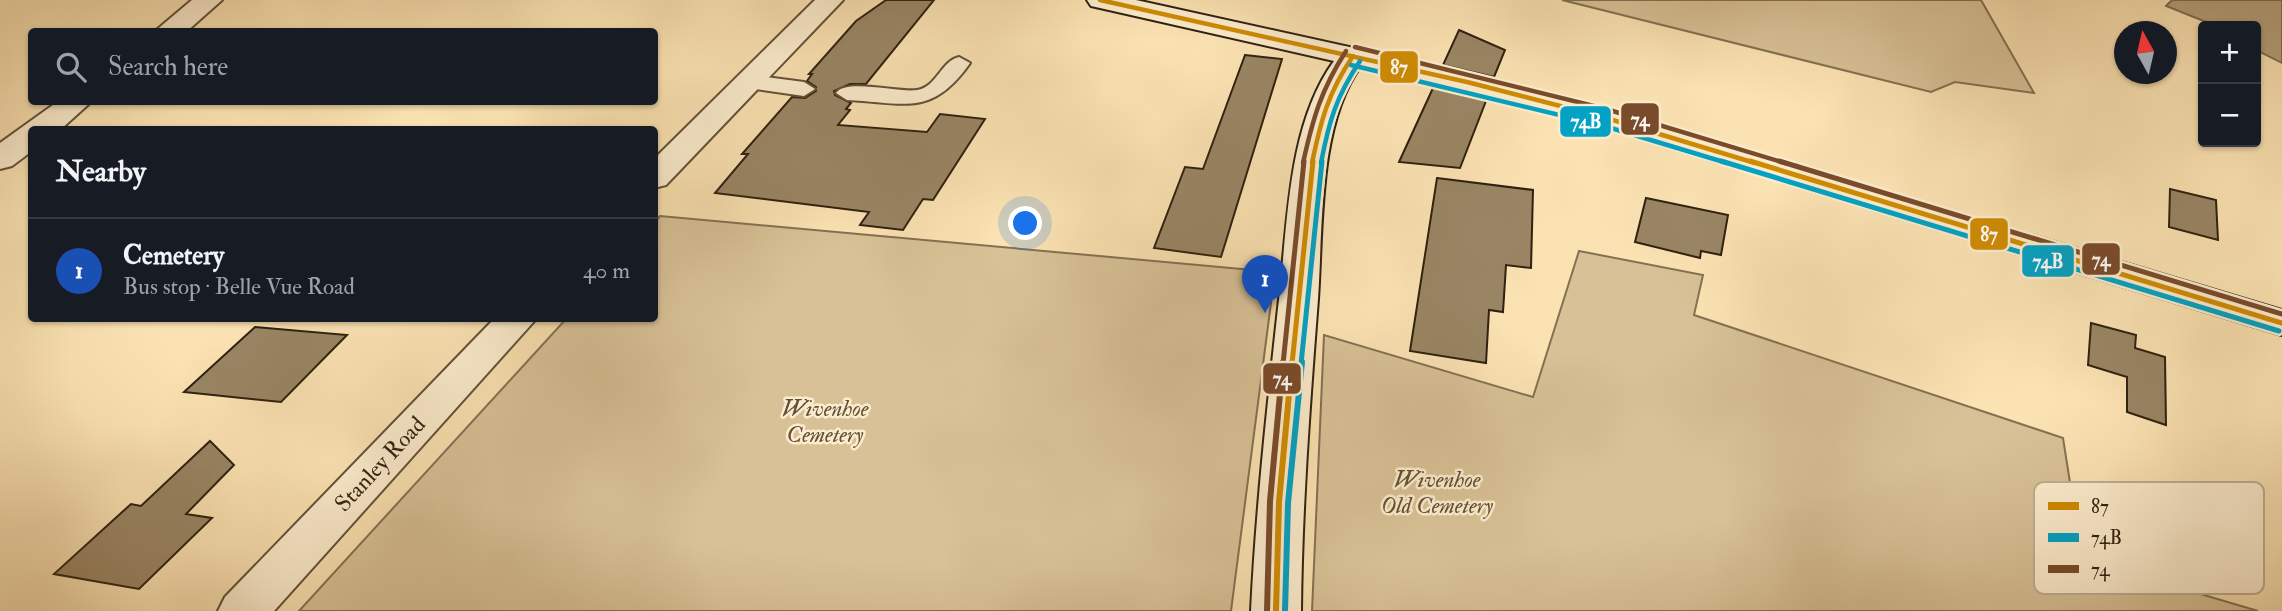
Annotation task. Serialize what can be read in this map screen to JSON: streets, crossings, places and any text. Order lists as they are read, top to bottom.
{
  "streets": {
    "street": ["Stanley Road"]
  },
  "parks": ["Wivenhoe Cemetery", "Wivenhoe Old Cemetery"],
  "lines": ["transit line 87", "transit line 74", "transit line 74B"],
  "legend": ["87", "74B", "74"],
  "north": "top",
  "page": {
    "map_buttons": ["+", "−"],
    "search": "Search here",
    "heading": "Nearby",
    "list": [
      {
        "mark": "1",
        "name": "Cemetery",
        "note": "Bus stop · Belle Vue Road",
        "value": "40 m"
      }
    ],
    "pins": "1"
  }
}
